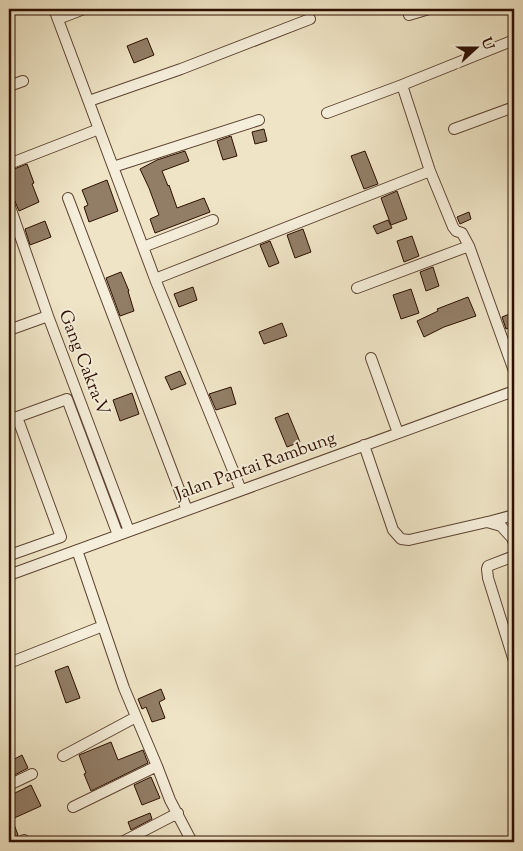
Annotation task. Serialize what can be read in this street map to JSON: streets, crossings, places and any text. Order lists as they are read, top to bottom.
{
  "streets": {
    "street": ["Gang Cakra-V", "Jalan Pantai Rambung"]
  },
  "crossings": [
    ["Gang Cakra-V", "Jalan Pantai Rambung"]
  ],
  "north": "right"
}
